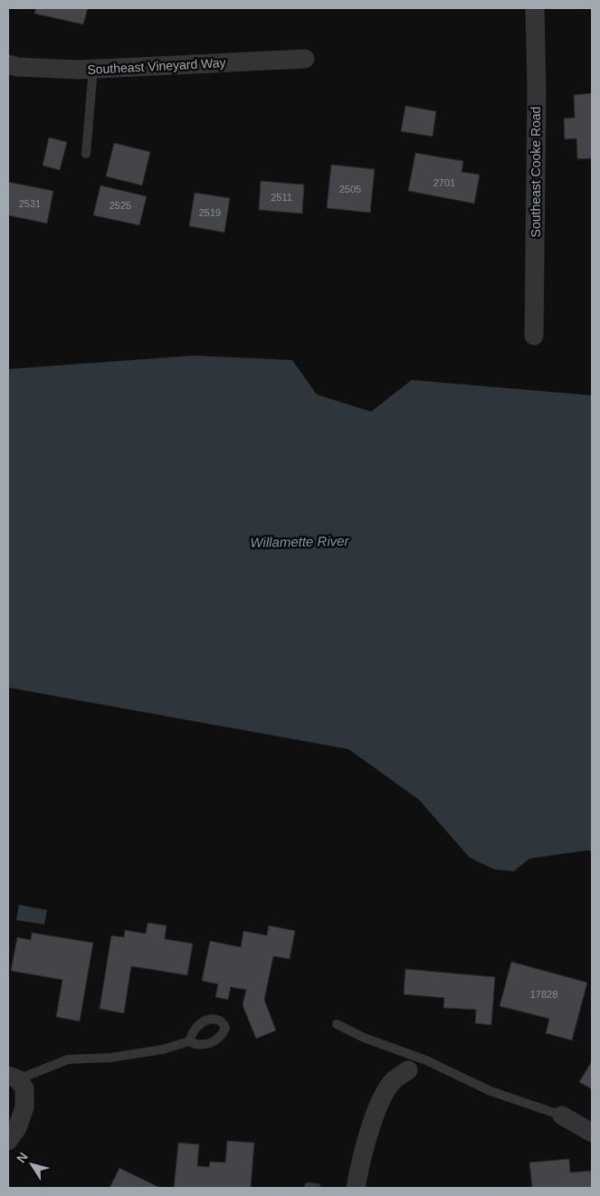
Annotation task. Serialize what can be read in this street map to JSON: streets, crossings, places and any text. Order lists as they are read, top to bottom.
{
  "streets": {
    "street": ["Southeast Vineyard Way", "Southeast Cooke Road"]
  },
  "water": ["Willamette River"],
  "house_numbers": [
    "2701",
    "2505",
    "2511",
    "2531",
    "2525",
    "2519",
    "17828"
  ],
  "north": "top left"
}
